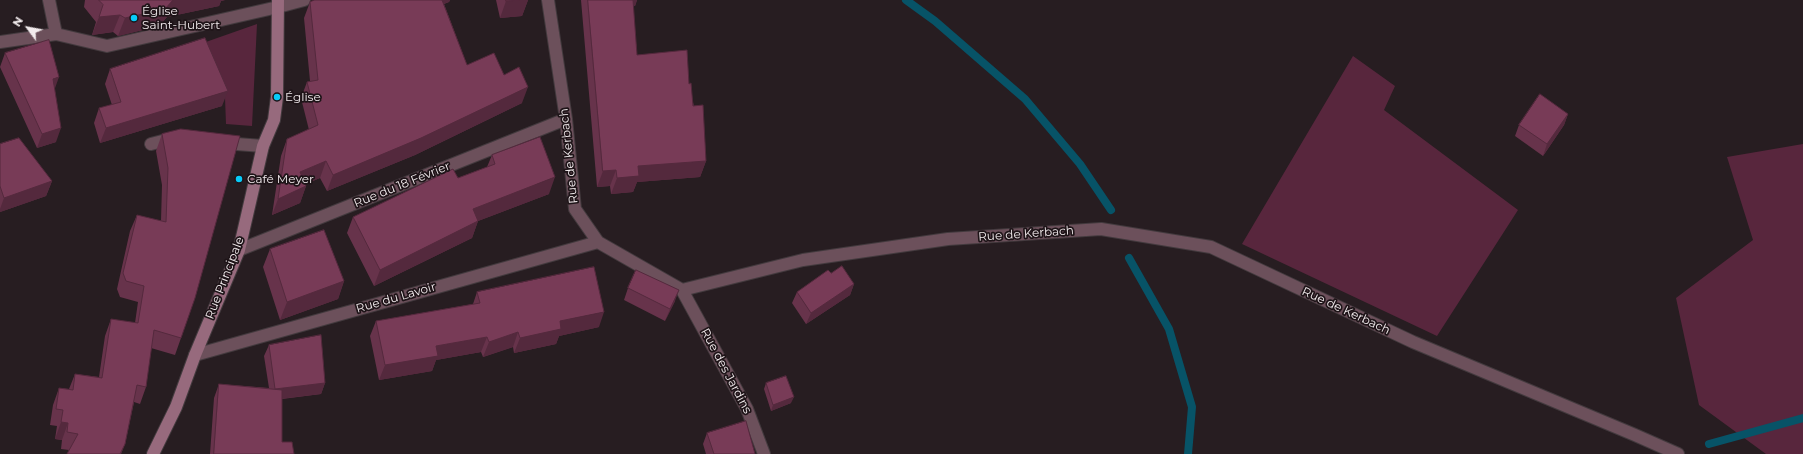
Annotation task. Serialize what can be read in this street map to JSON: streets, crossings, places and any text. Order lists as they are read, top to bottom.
{
  "streets": {
    "street": [
      "Rue de Kerbach",
      "Rue du 18 Février",
      "Rue Principale",
      "Rue du Lavoir",
      "Rue des Jardins"
    ]
  },
  "crossings": [
    ["Rue de Kerbach", "Rue du 18 Février"],
    ["Rue de Kerbach", "Rue du Lavoir"],
    ["Rue de Kerbach", "Rue des Jardins"],
    ["Rue du 18 Février", "Rue Principale"],
    ["Rue Principale", "Rue du Lavoir"]
  ],
  "places": ["Église Saint-Hubert", "Église", "Café Meyer"],
  "north": "top left"
}
